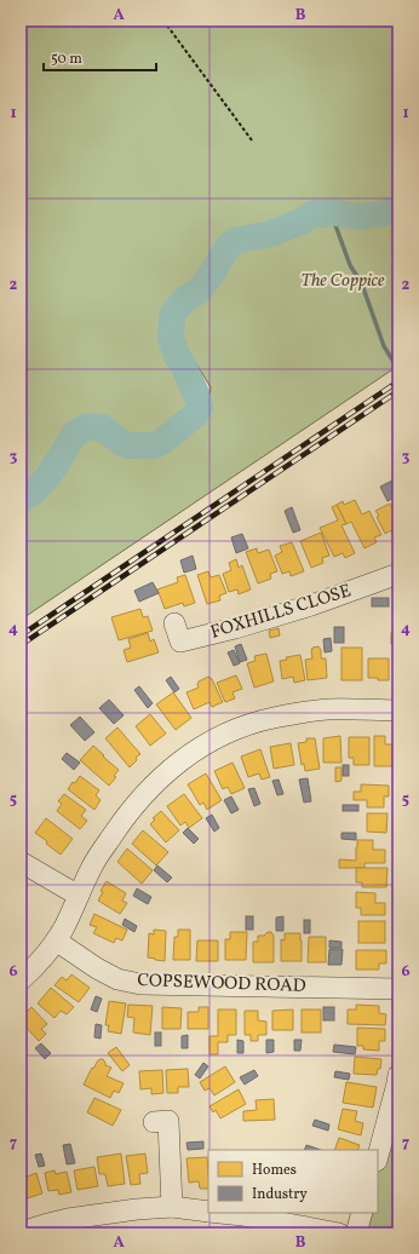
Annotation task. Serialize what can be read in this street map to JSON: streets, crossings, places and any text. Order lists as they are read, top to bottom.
{
  "streets": {
    "street": ["FOXHILLS CLOSE", "COPSEWOOD ROAD"]
  },
  "parks": ["The Coppice"],
  "legend": ["Homes", "Industry"],
  "scale_bar": "50 m",
  "grid": {
    "columns": ["A", "B"],
    "rows": [
      "1",
      "2",
      "3",
      "4",
      "5",
      "6",
      "7"
    ]
  }
}
